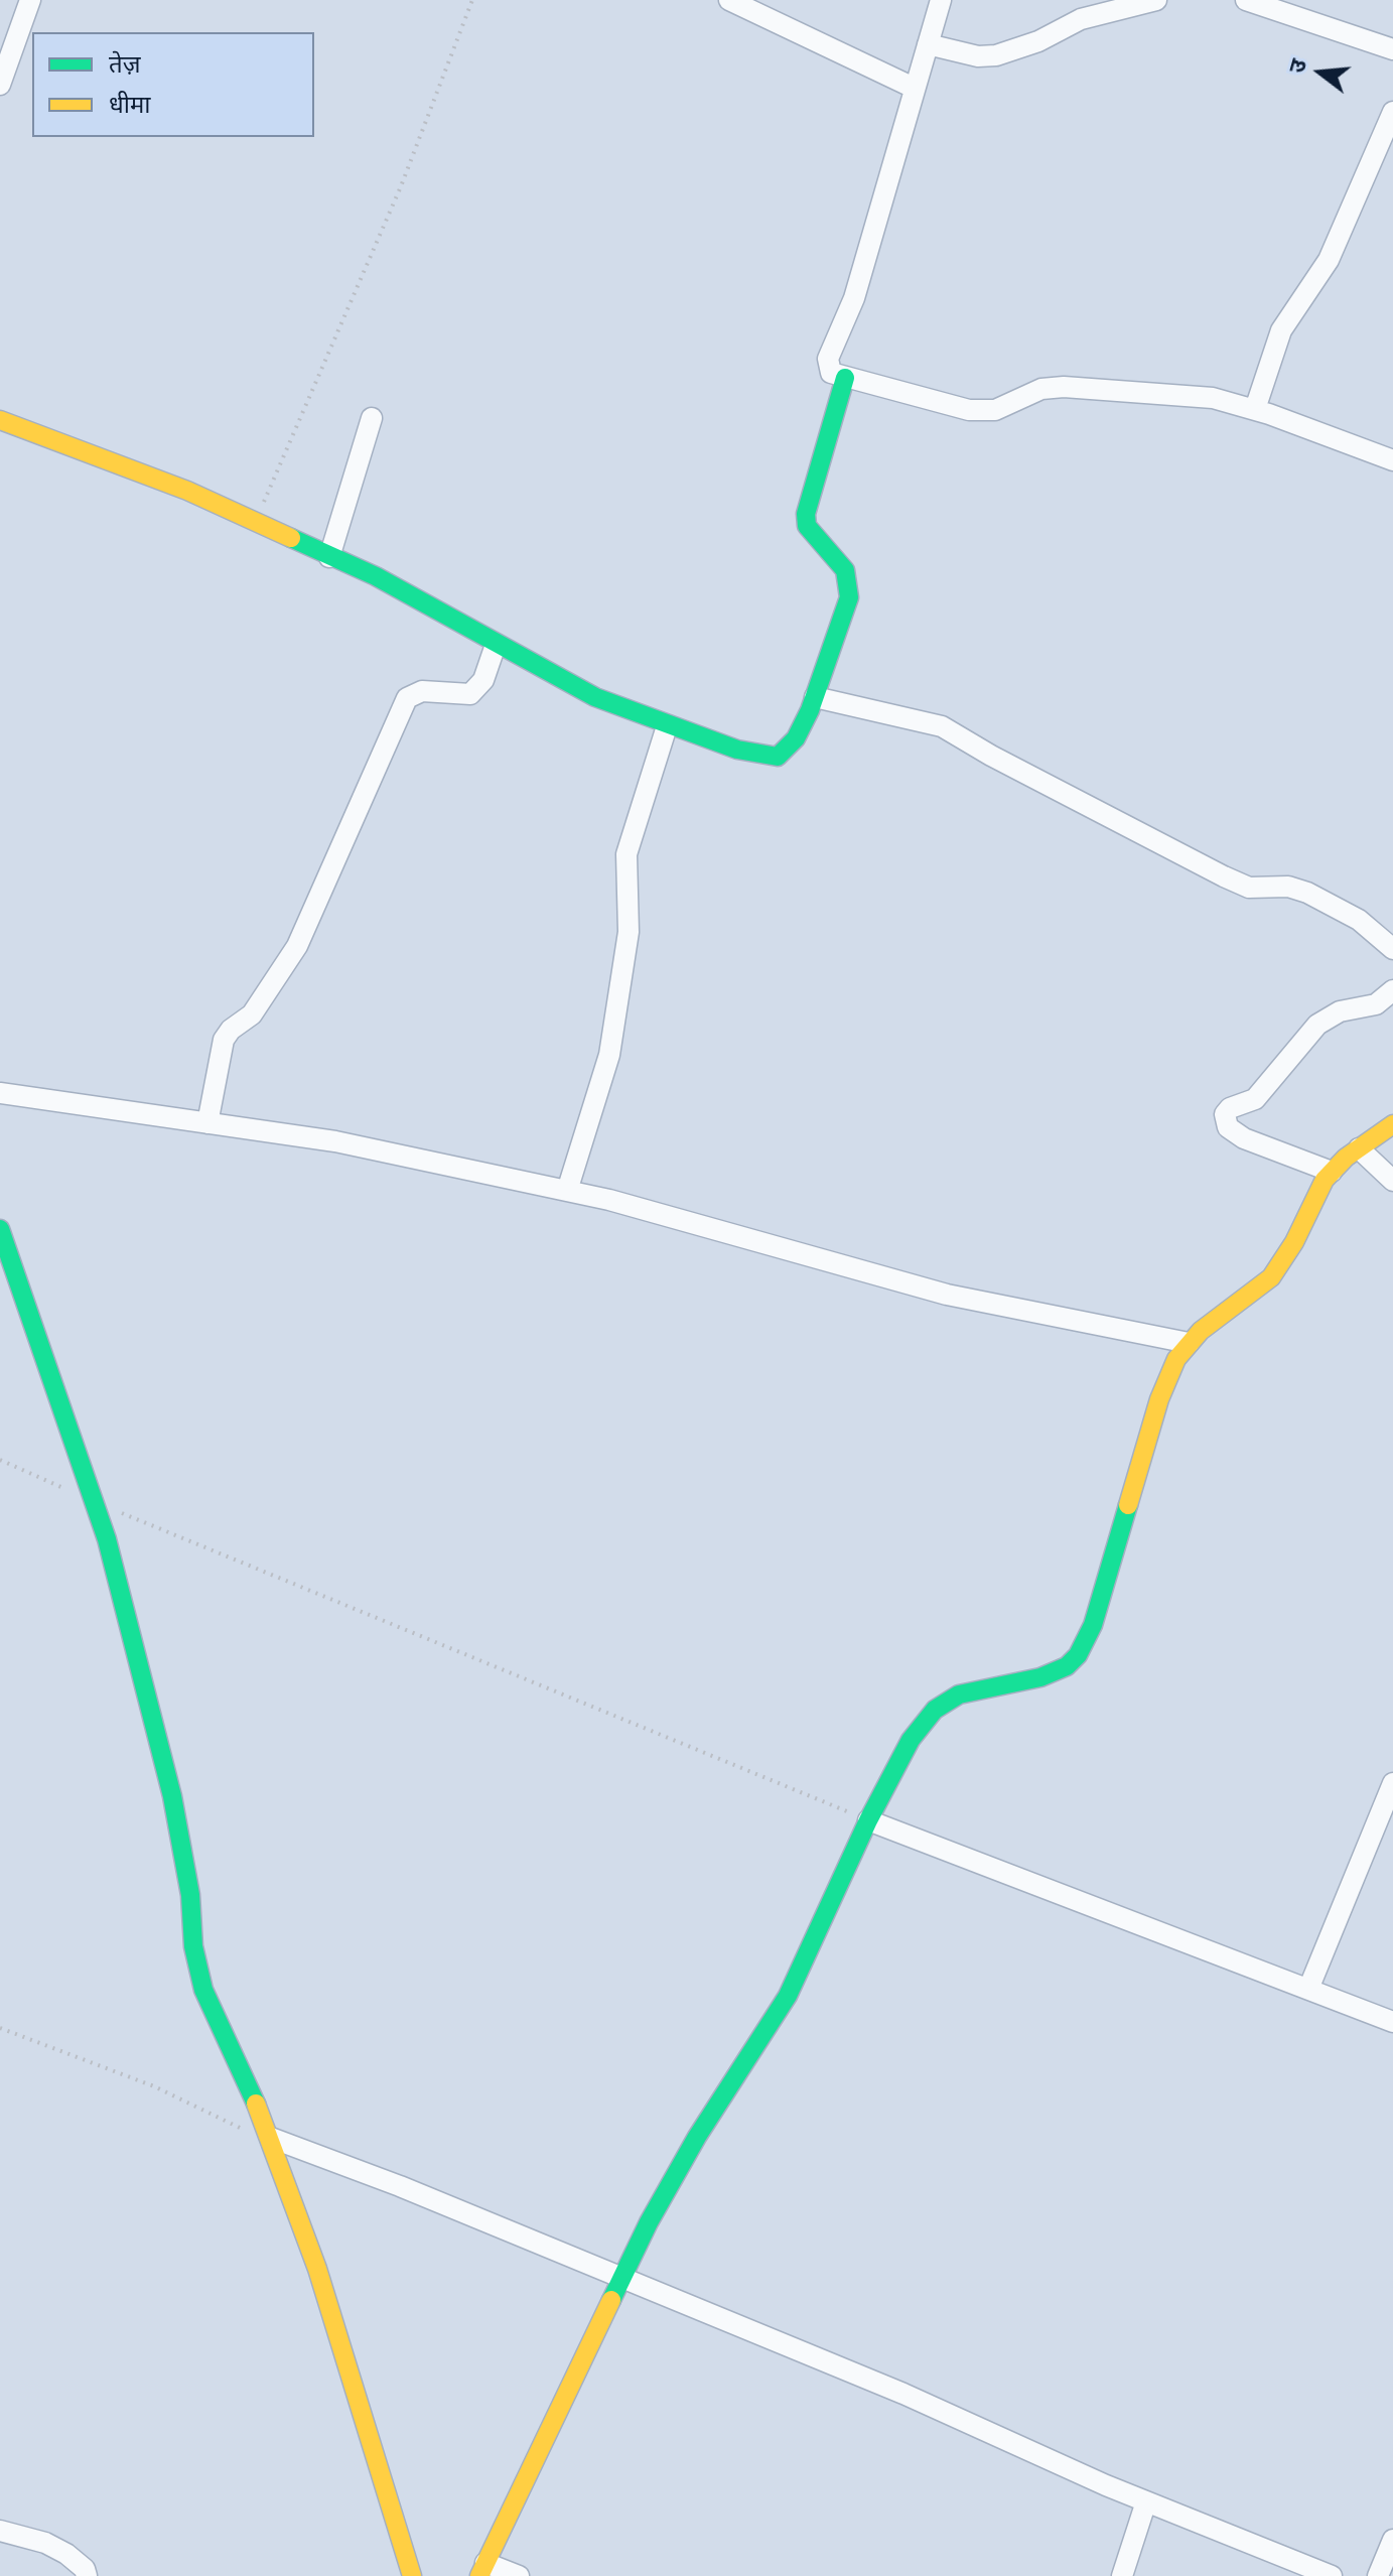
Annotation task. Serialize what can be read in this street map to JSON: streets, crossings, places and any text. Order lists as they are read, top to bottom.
{
  "legend": ["तेज़", "धीमा"],
  "north": "left"
}
